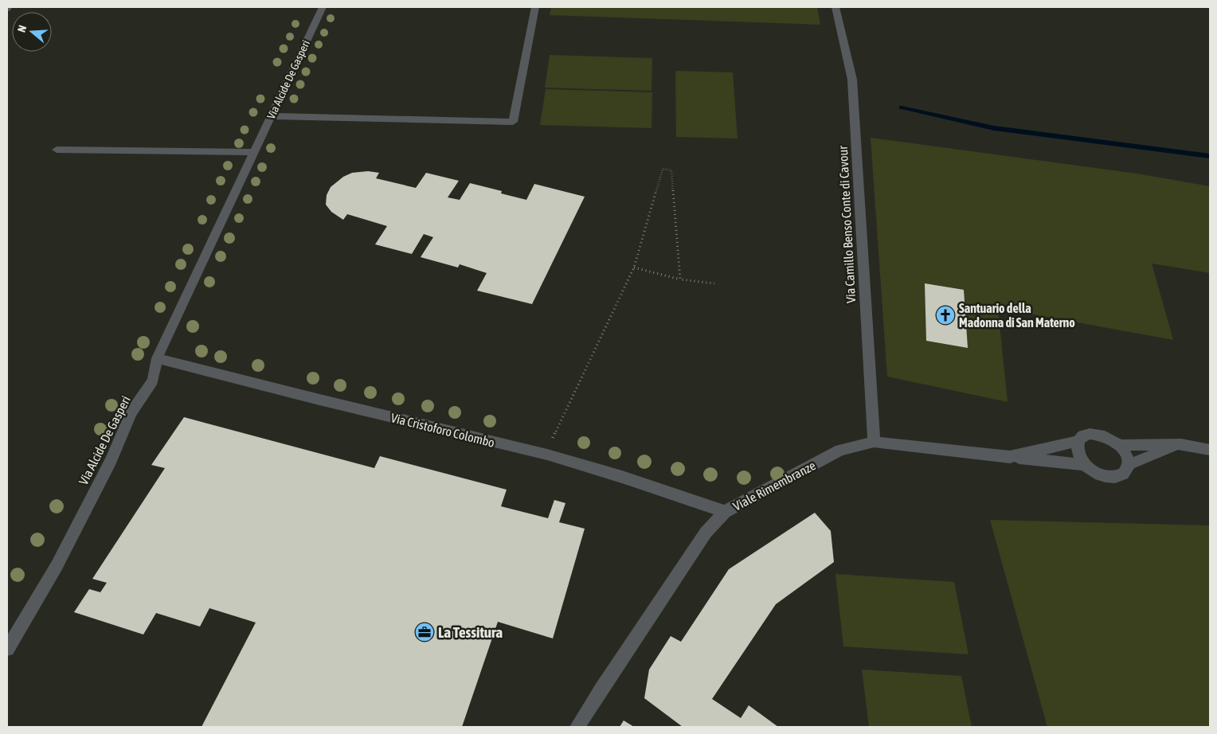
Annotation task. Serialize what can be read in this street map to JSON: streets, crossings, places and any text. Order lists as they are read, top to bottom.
{
  "streets": {
    "street": [
      "Via Alcide De Gasperi",
      "Via Camillo Benso Conte di Cavour",
      "Via Cristoforo Colombo",
      "Viale Rimembranze"
    ]
  },
  "crossings": [
    ["Via Alcide De Gasperi", "Via Cristoforo Colombo"],
    ["Via Camillo Benso Conte di Cavour", "Viale Rimembranze"],
    ["Via Cristoforo Colombo", "Viale Rimembranze"]
  ],
  "places": {
    "church": ["Santuario della Madonna di San Materno"],
    "office": ["La Tessitura"]
  },
  "north": "left"
}
